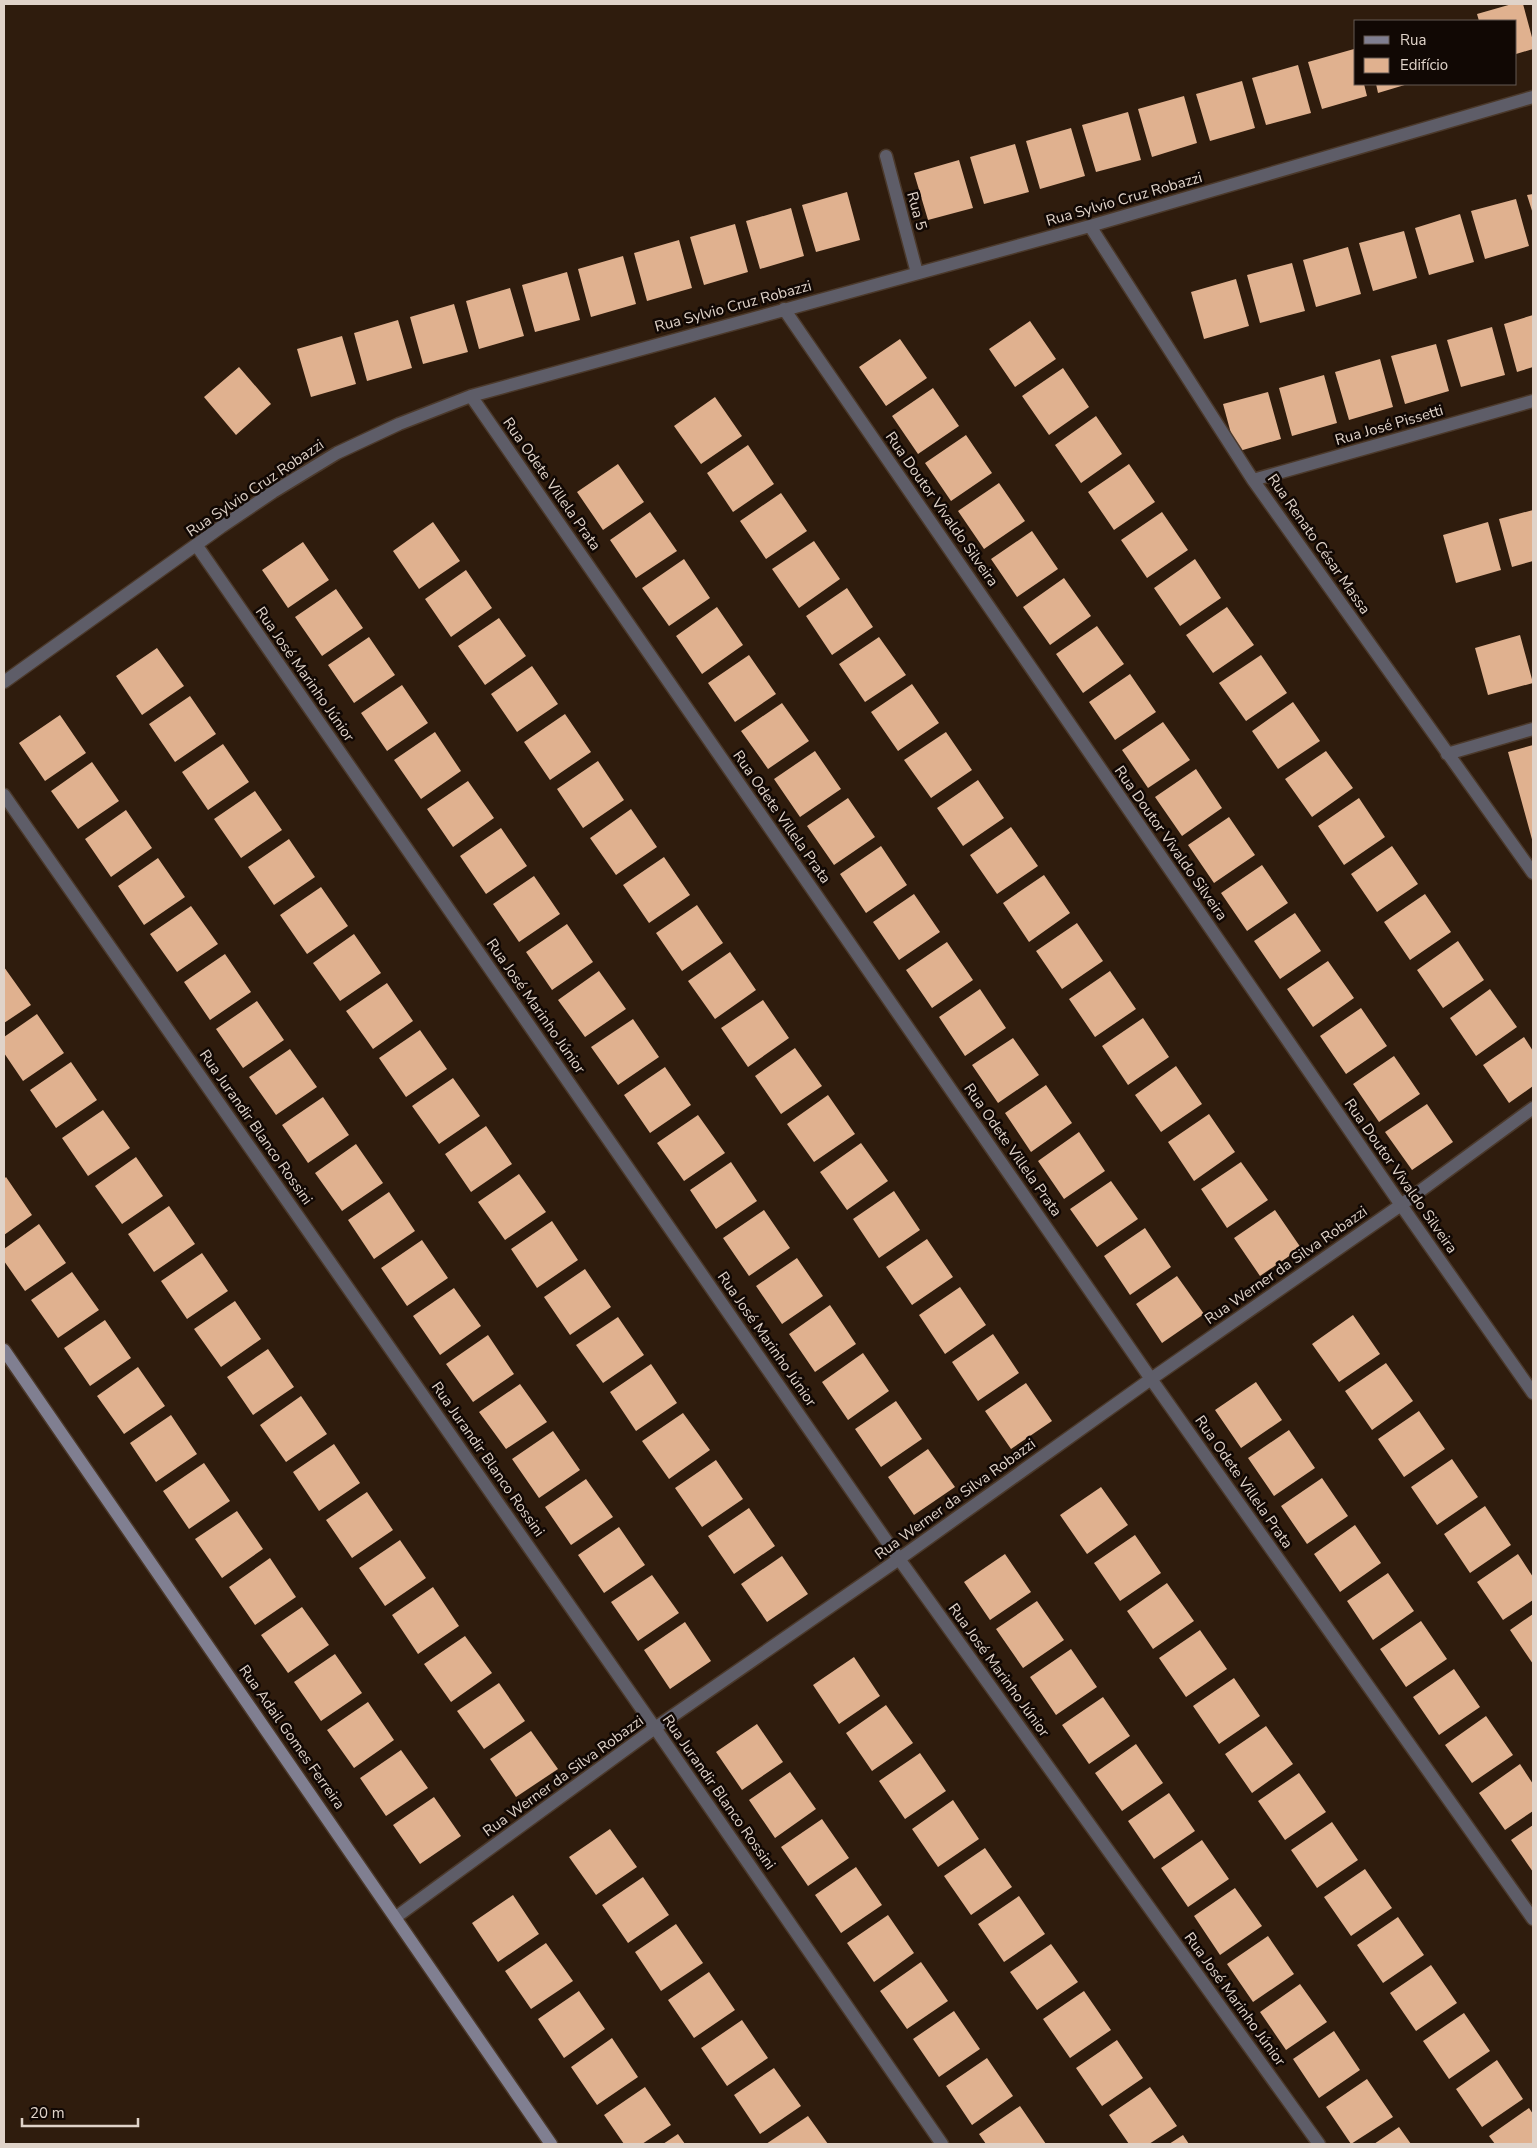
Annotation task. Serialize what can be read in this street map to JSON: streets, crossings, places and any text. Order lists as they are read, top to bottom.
{
  "streets": {
    "street": [
      "Rua Sylvio Cruz Robazzi",
      "Rua 5",
      "Rua José Pissetti",
      "Rua Odete Villela Prata",
      "Rua Doutor Vivaldo Silveira",
      "Rua Renato César Massa",
      "Rua José Marinho Júnior",
      "Rua Jurandir Blanco Rossini",
      "Rua Werner da Silva Robazzi",
      "Rua Adail Gomes Ferreira"
    ]
  },
  "crossings": [
    ["Rua Sylvio Cruz Robazzi", "Rua 5"],
    ["Rua Sylvio Cruz Robazzi", "Rua Odete Villela Prata"],
    ["Rua Sylvio Cruz Robazzi", "Rua Doutor Vivaldo Silveira"],
    ["Rua Sylvio Cruz Robazzi", "Rua Renato César Massa"],
    ["Rua Sylvio Cruz Robazzi", "Rua José Marinho Júnior"],
    ["Rua José Pissetti", "Rua Renato César Massa"],
    ["Rua Odete Villela Prata", "Rua Werner da Silva Robazzi"],
    ["Rua Doutor Vivaldo Silveira", "Rua Werner da Silva Robazzi"],
    ["Rua José Marinho Júnior", "Rua Werner da Silva Robazzi"],
    ["Rua Jurandir Blanco Rossini", "Rua Werner da Silva Robazzi"],
    ["Rua Werner da Silva Robazzi", "Rua Adail Gomes Ferreira"]
  ],
  "legend": ["Rua", "Edifício"],
  "scale_bar": "20 m"
}
